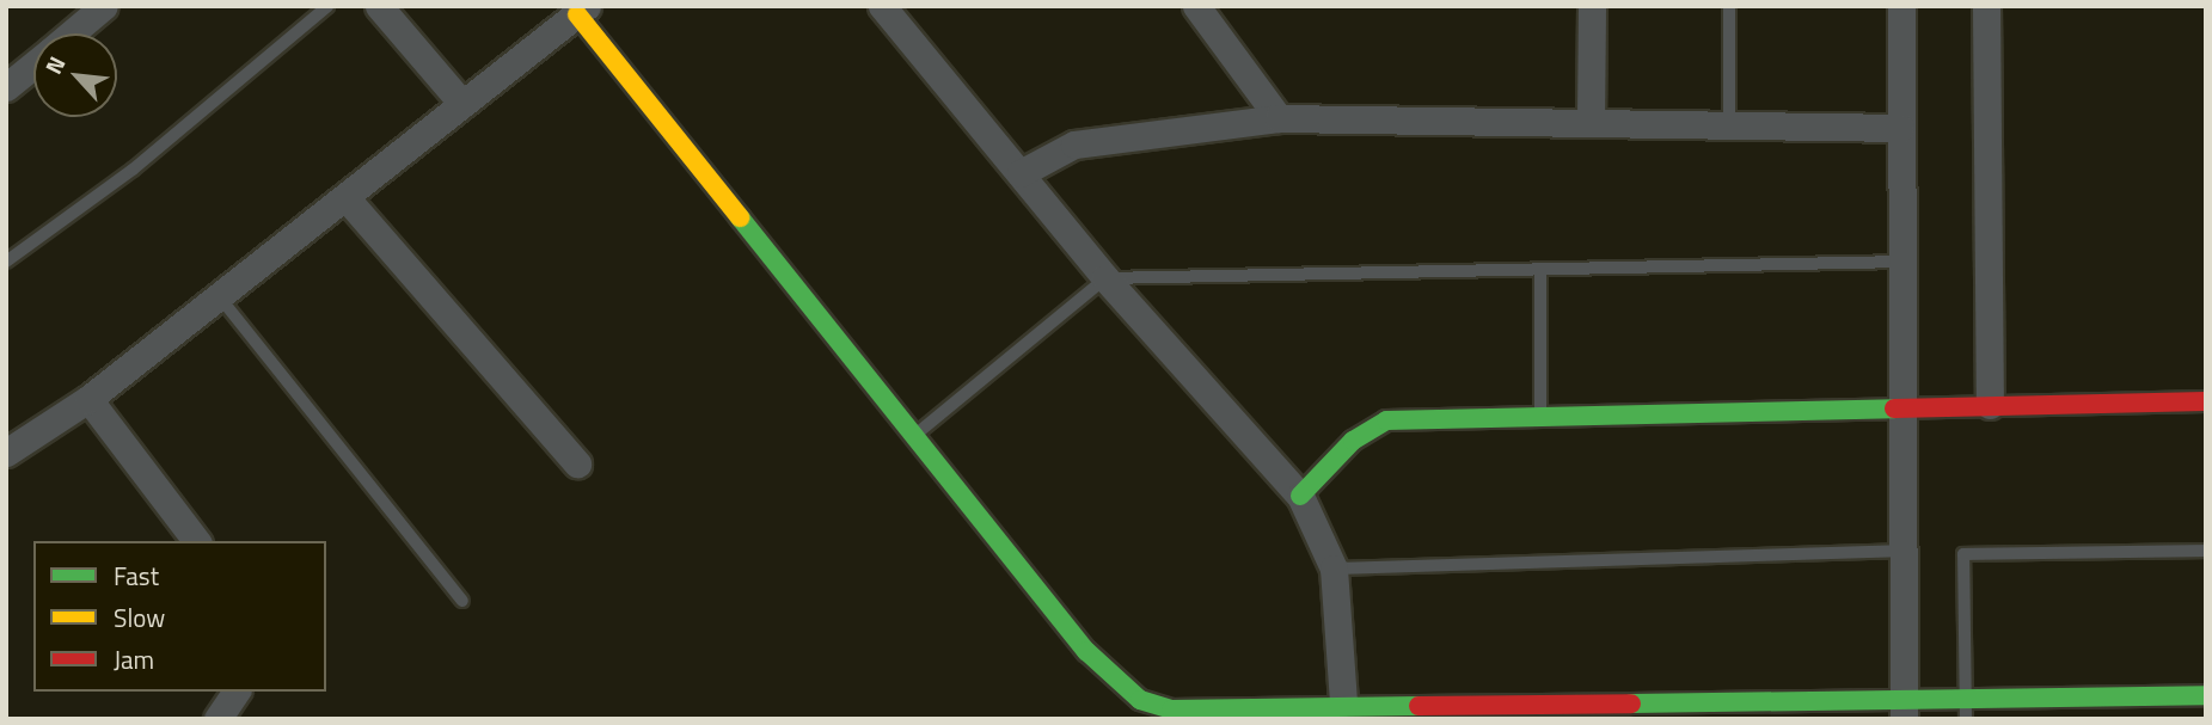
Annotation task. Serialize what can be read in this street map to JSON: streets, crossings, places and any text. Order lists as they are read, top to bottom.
{
  "legend": ["Fast", "Slow", "Jam"],
  "north": "top left"
}
